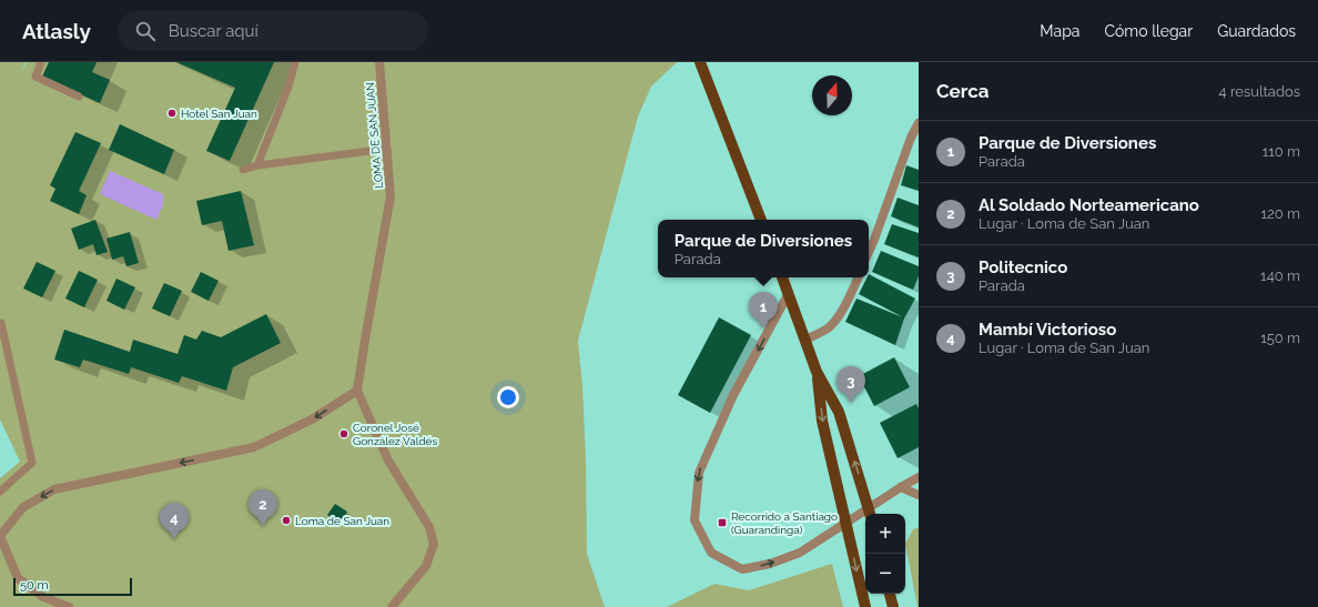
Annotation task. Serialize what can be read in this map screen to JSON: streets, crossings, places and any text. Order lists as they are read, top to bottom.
{
  "streets": {
    "street": ["LOMA DE SAN JUAN"]
  },
  "places": {
    "other": ["Hotel San Juan", "Coronel José González Valdés", "Loma de San Juan"],
    "transit": ["Recorrido a Santiago (Guarandinga)"]
  },
  "scale_bar": "50 m",
  "north": "top",
  "page": {
    "header": "Atlasly",
    "search": "Buscar aquí",
    "nav": ["Mapa", "Cómo llegar", "Guardados"],
    "heading": ["Cerca", "4 resultados"],
    "list": [
      {
        "mark": "1",
        "name": "Parque de Diversiones",
        "note": "Parada",
        "value": "110 m"
      },
      {
        "mark": "2",
        "name": "Al Soldado Norteamericano",
        "note": "Lugar · Loma de San Juan",
        "value": "120 m"
      },
      {
        "mark": "3",
        "name": "Politecnico",
        "note": "Parada",
        "value": "140 m"
      },
      {
        "mark": "4",
        "name": "Mambí Victorioso",
        "note": "Lugar · Loma de San Juan",
        "value": "150 m"
      }
    ],
    "popup": ["Parque de Diversiones", "Parada"],
    "pins": [
      "1",
      "3",
      "2",
      "4"
    ],
    "map_buttons": ["+", "−"],
    "scale": "50 m"
  }
}
